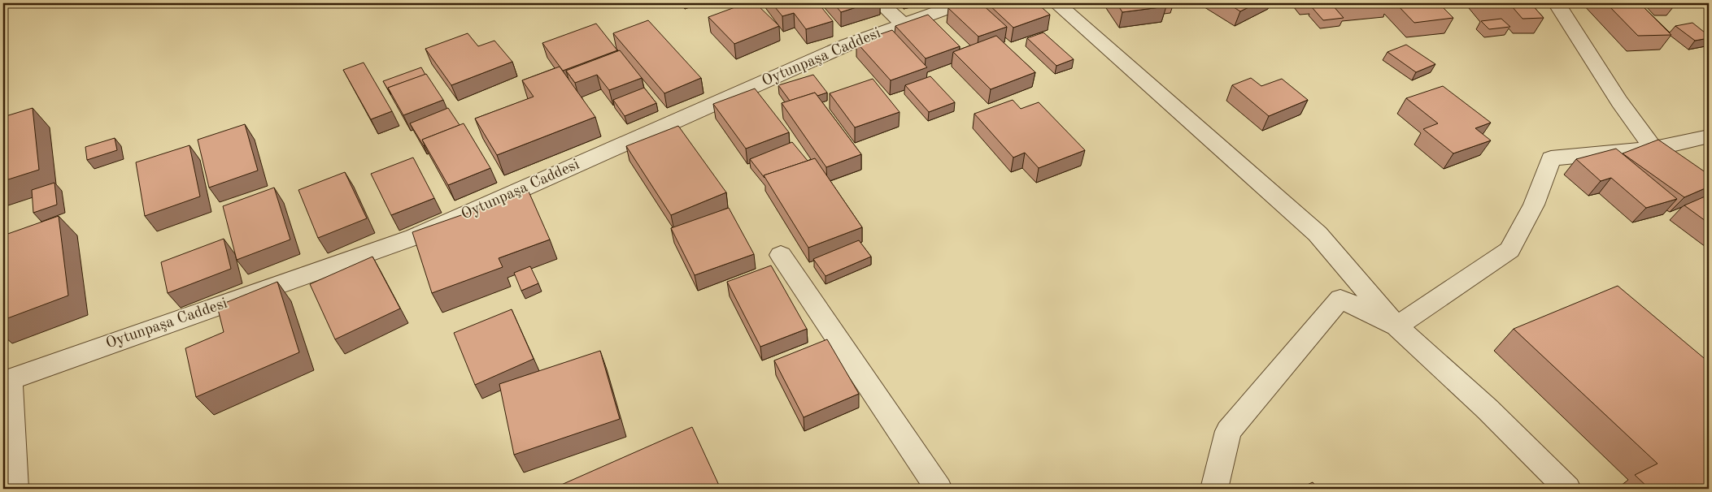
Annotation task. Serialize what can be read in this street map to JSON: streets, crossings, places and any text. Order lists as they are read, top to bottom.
{
  "streets": {
    "street": ["Oytunpaşa Caddesi"]
  }
}
